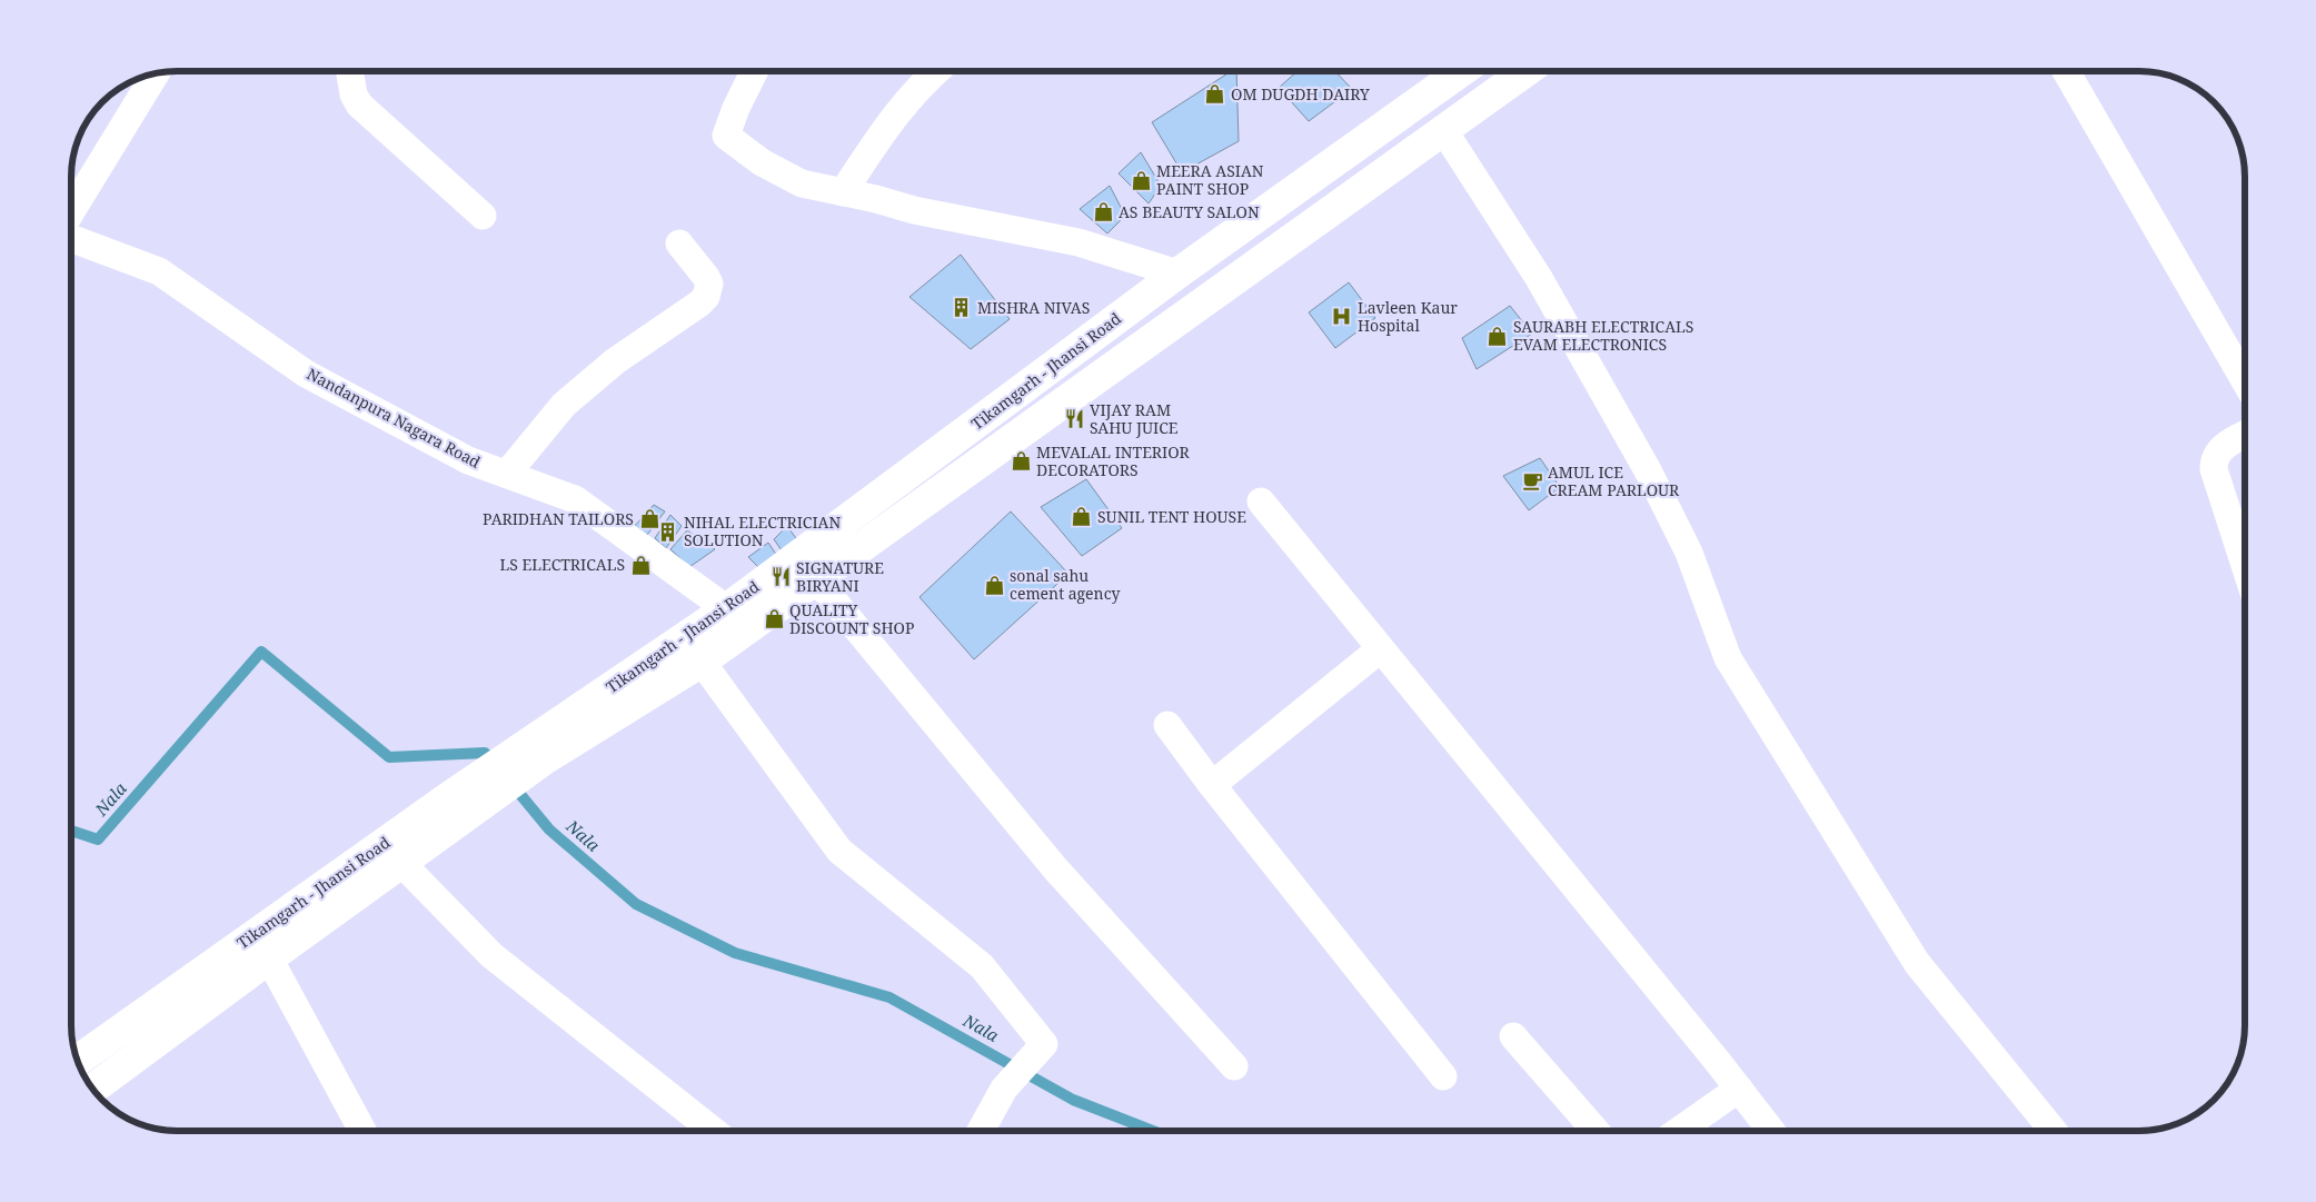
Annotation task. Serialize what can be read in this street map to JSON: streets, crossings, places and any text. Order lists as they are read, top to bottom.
{
  "streets": {
    "street": ["Tikamgarh - Jhansi Road", "Nandanpura Nagara Road"]
  },
  "crossings": [
    ["Tikamgarh - Jhansi Road", "Nandanpura Nagara Road"]
  ],
  "water": ["Nala"],
  "places": {
    "shop": [
      "OM DUGDH DAIRY",
      "MEERA ASIAN PAINT SHOP",
      "AS BEAUTY SALON",
      "SAURABH ELECTRICALS EVAM ELECTRONICS",
      "MEVALAL INTERIOR DECORATORS",
      "SUNIL TENT HOUSE",
      "PARIDHAN TAILORS",
      "LS ELECTRICALS",
      "sonal sahu cement agency",
      "QUALITY DISCOUNT SHOP"
    ],
    "building": ["MISHRA NIVAS", "NIHAL ELECTRICIAN SOLUTION"],
    "hospital": ["Lavleen Kaur Hospital"],
    "restaurant": ["VIJAY RAM SAHU JUICE", "SIGNATURE BIRYANI"],
    "cafe": ["AMUL ICE CREAM PARLOUR"]
  }
}
